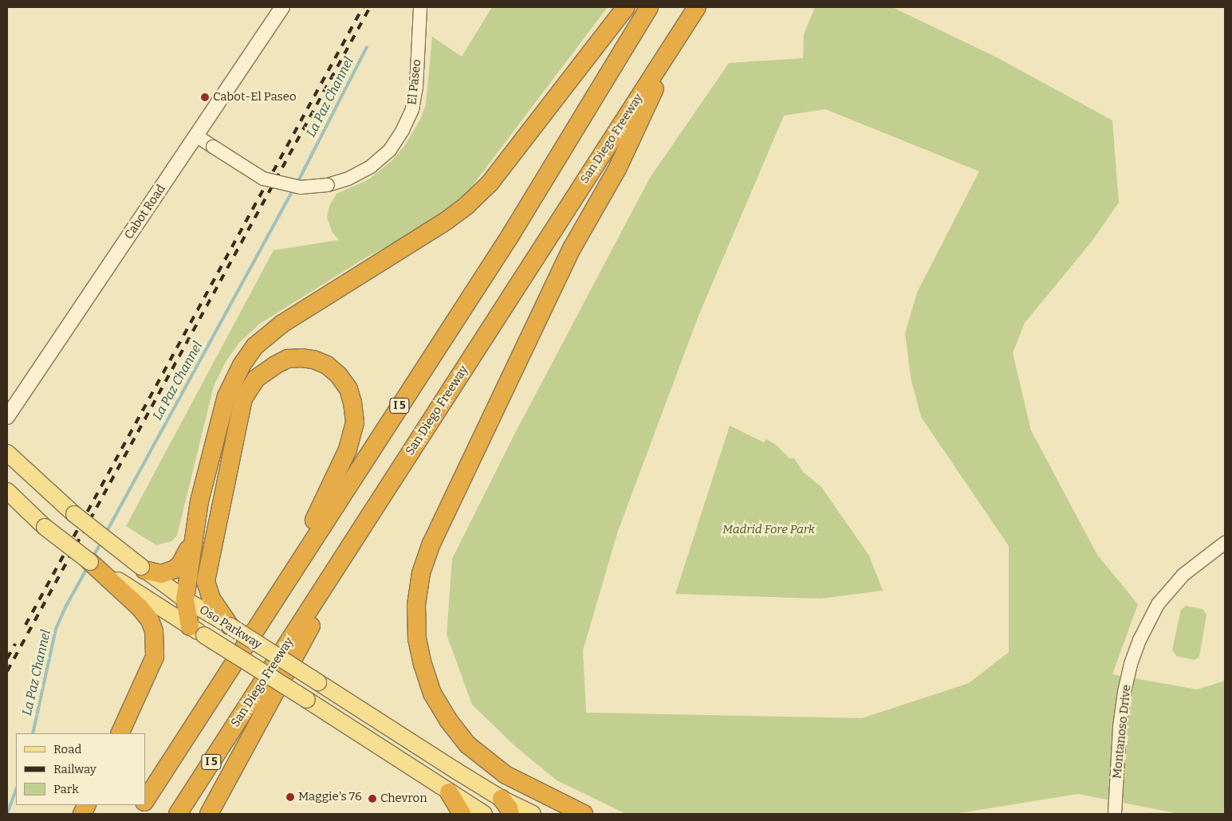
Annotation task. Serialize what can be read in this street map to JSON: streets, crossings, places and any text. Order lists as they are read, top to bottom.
{
  "streets": {
    "highway": ["San Diego Freeway", "I 5"],
    "main road": ["Cabot Road", "Oso Parkway"],
    "street": ["El Paseo", "Montanoso Drive"]
  },
  "crossings": [
    ["El Paseo", "Cabot Road"]
  ],
  "water": ["La Paz Channel"],
  "parks": ["Madrid Fore Park"],
  "places": ["Cabot-El Paseo", "Maggie's 76", "Chevron"],
  "legend": ["Road", "Railway", "Park"]
}
